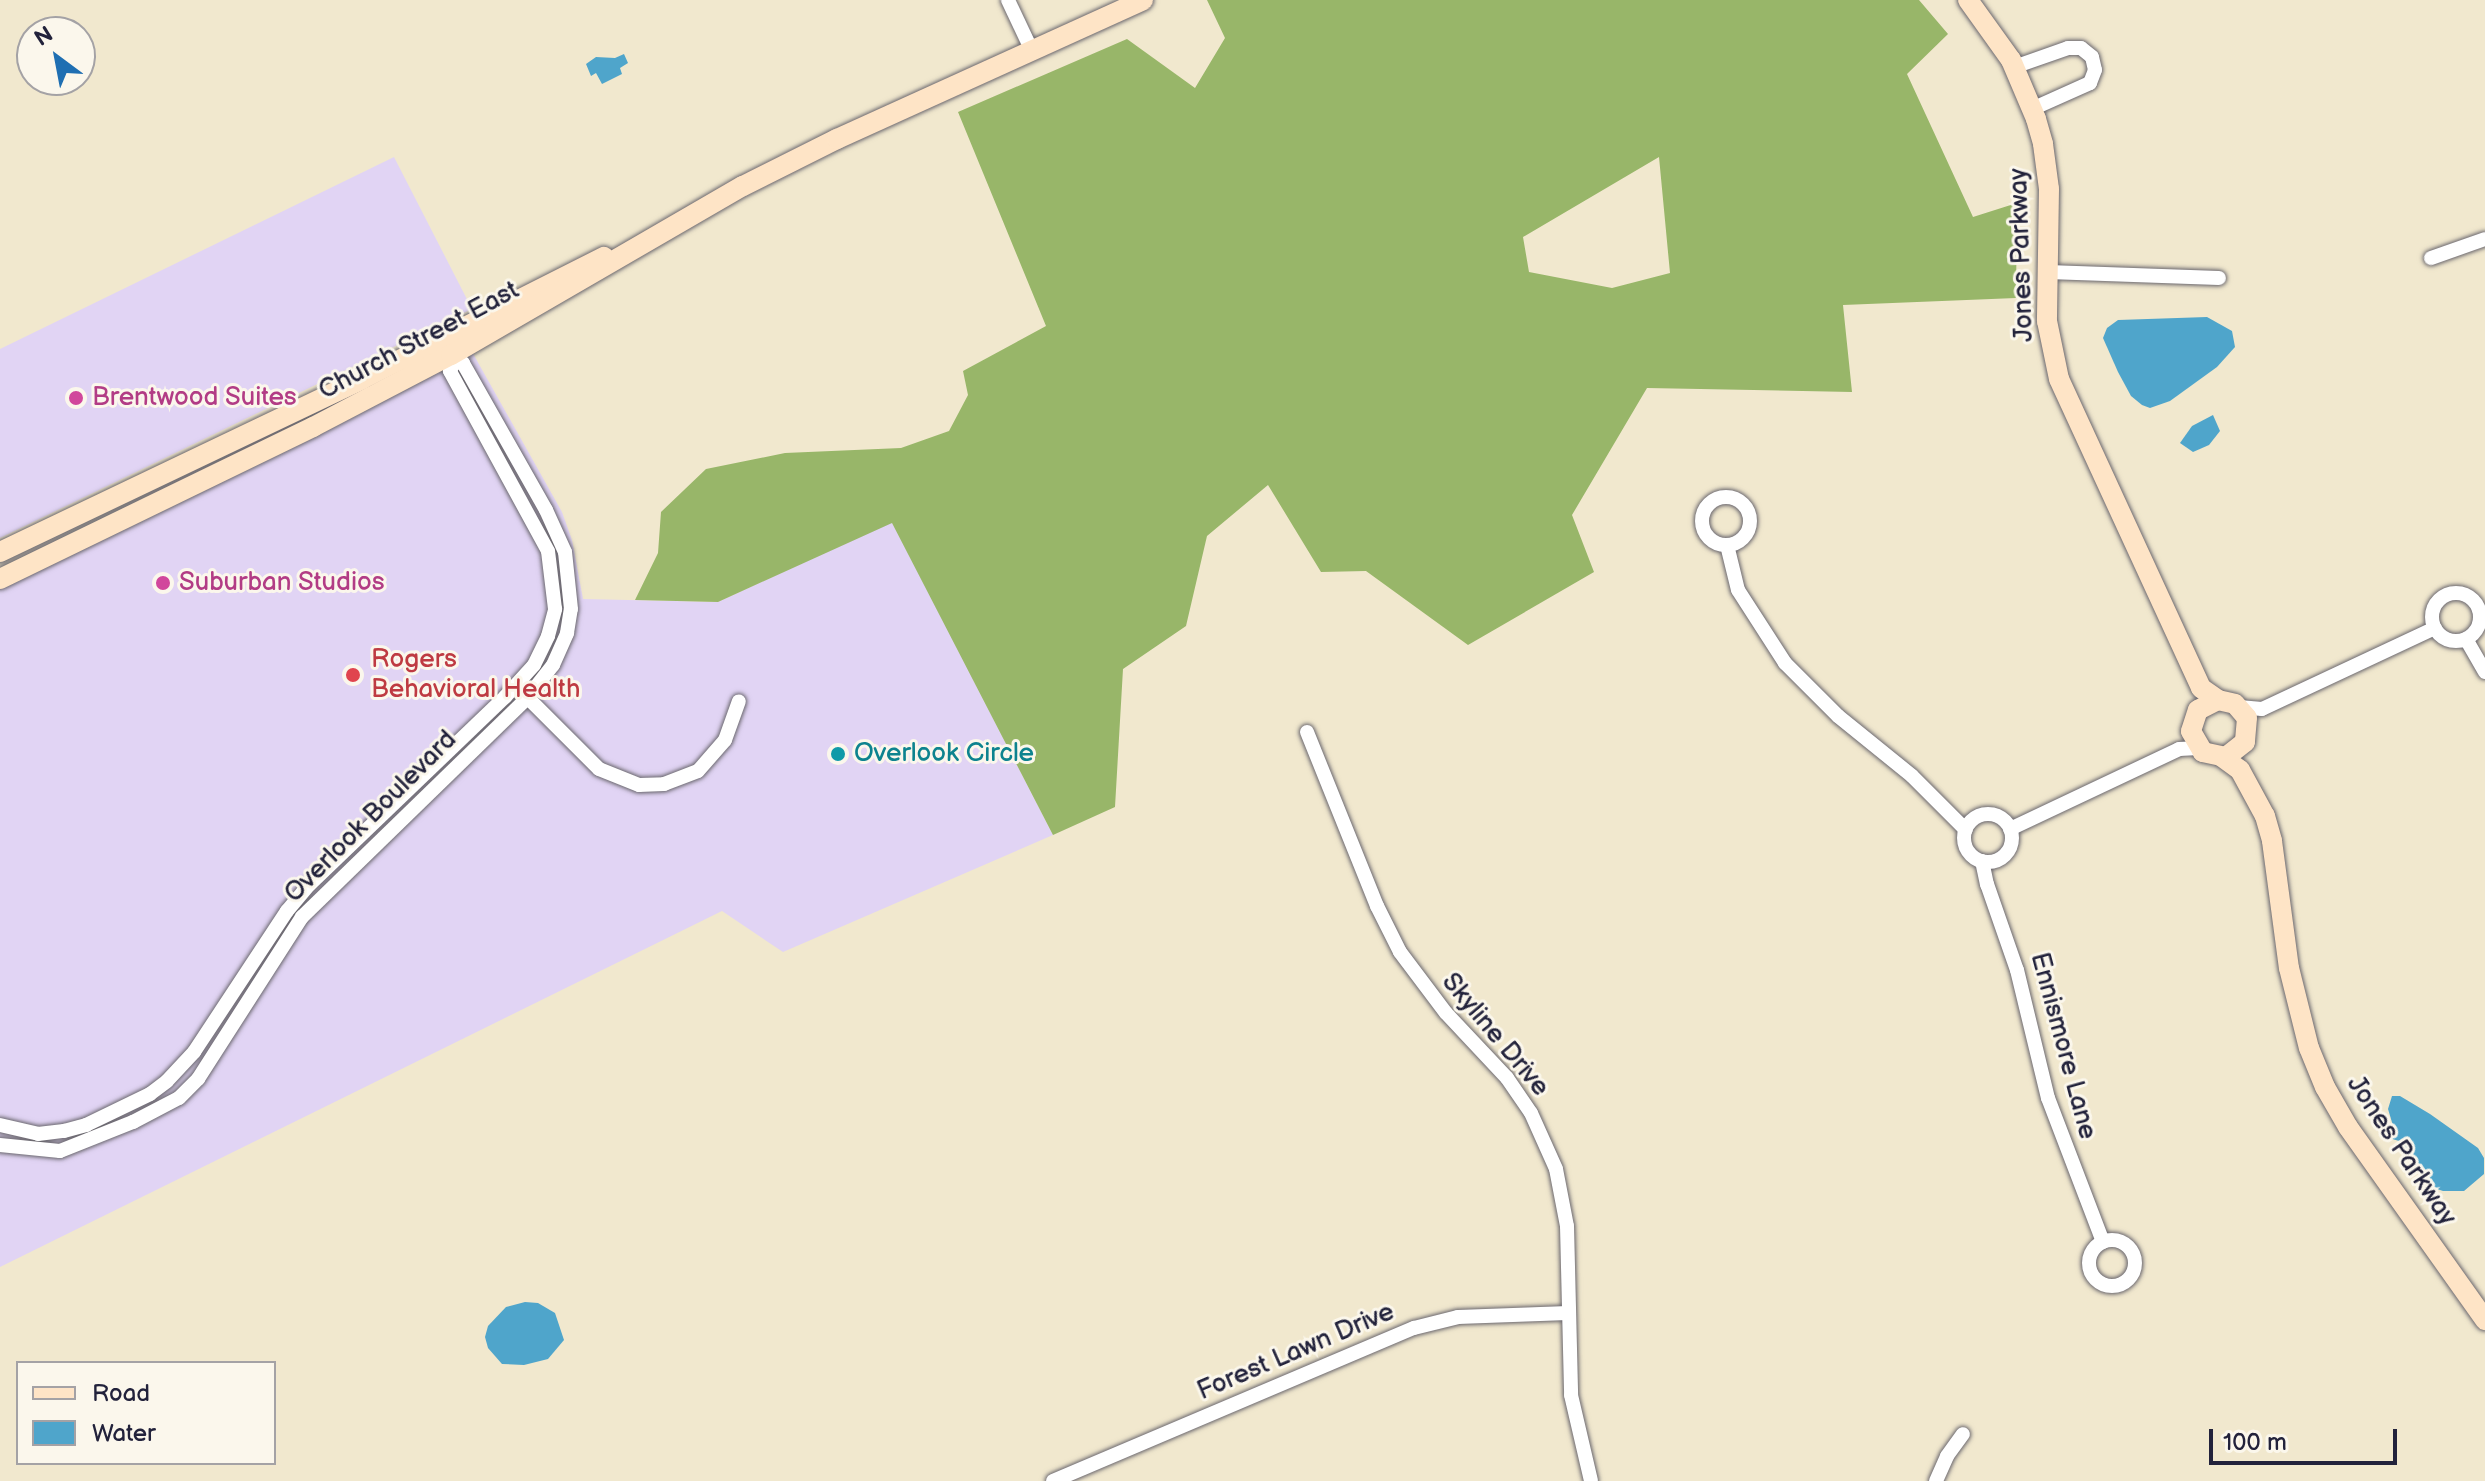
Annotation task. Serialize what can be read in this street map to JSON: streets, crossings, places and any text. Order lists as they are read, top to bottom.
{
  "streets": {
    "main road": ["Jones Parkway", "Church Street East"],
    "street": [
      "Overlook Boulevard",
      "Skyline Drive",
      "Ennismore Lane",
      "Forest Lawn Drive"
    ]
  },
  "crossings": [
    ["Church Street East", "Overlook Boulevard"],
    ["Skyline Drive", "Forest Lawn Drive"]
  ],
  "places": [
    "Brentwood Suites",
    "Suburban Studios",
    "Rogers Behavioral Health",
    "Overlook Circle"
  ],
  "legend": ["Road", "Water"],
  "scale_bar": "100 m",
  "north": "top left"
}
